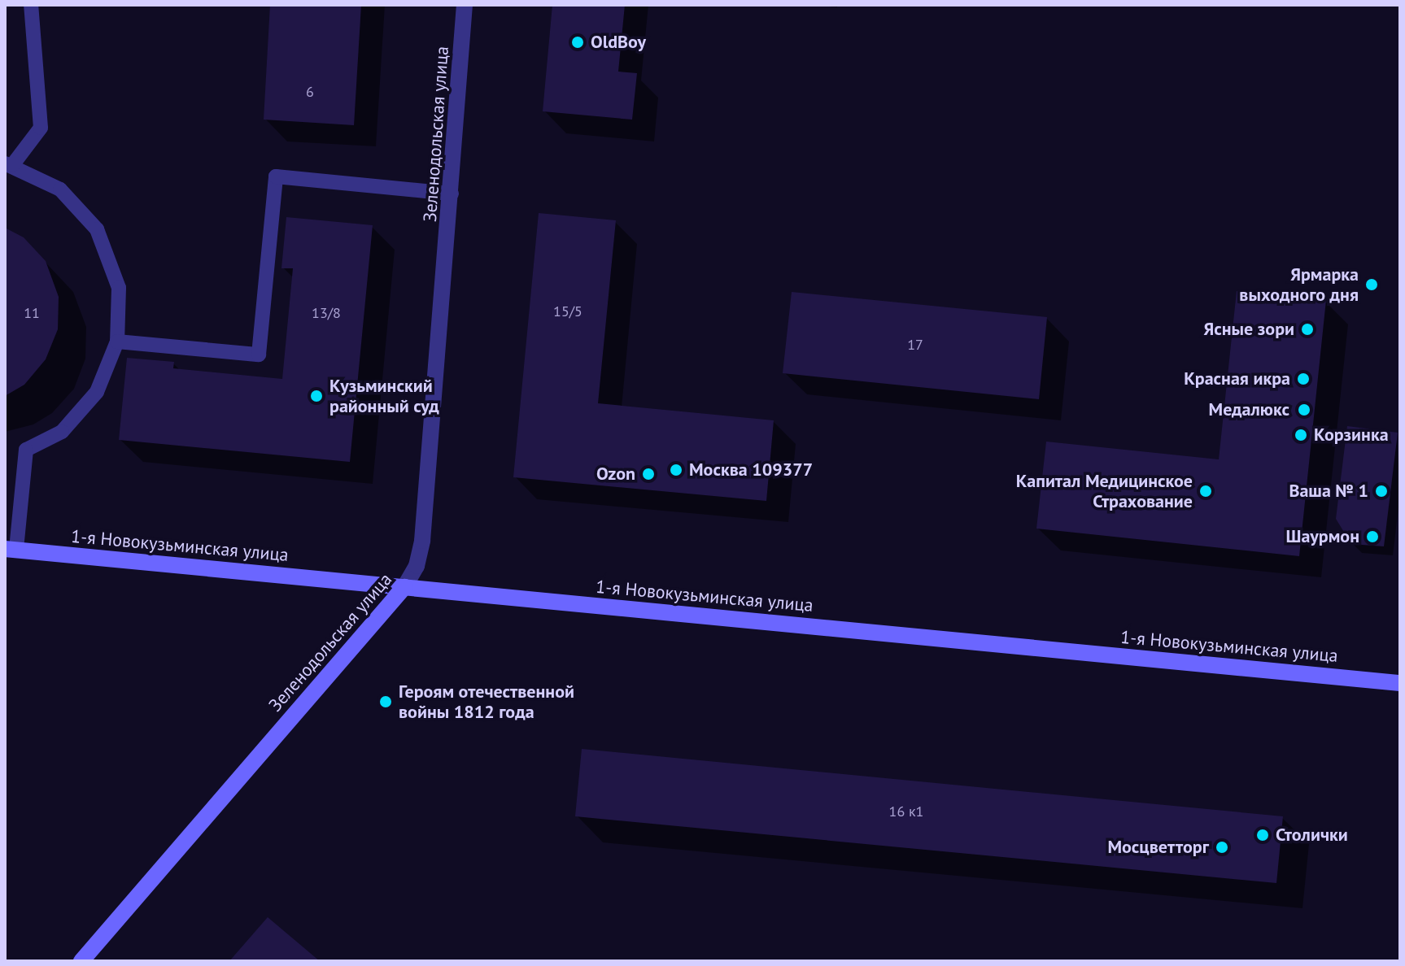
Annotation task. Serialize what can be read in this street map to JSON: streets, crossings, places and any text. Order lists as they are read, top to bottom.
{
  "streets": {
    "street": ["Зеленодольская улица", "1-я Новокузьминская улица"]
  },
  "crossings": [
    ["Зеленодольская улица", "1-я Новокузьминская улица"]
  ],
  "places": [
    "OldBoy",
    "Ярмарка выходного дня",
    "Ясные зори",
    "Красная икра",
    "Кузьминский районный суд",
    "Медалюкс",
    "Корзинка",
    "Москва 109377",
    "Ozon",
    "Капитал Медицинское Страхование",
    "Ваша № 1",
    "Шаурмон",
    "Героям отечественной войны 1812 года",
    "Столички",
    "Мосцветторг"
  ],
  "house_numbers": [
    "6",
    "15/5",
    "11",
    "13/8",
    "17",
    "16 к1"
  ]
}
